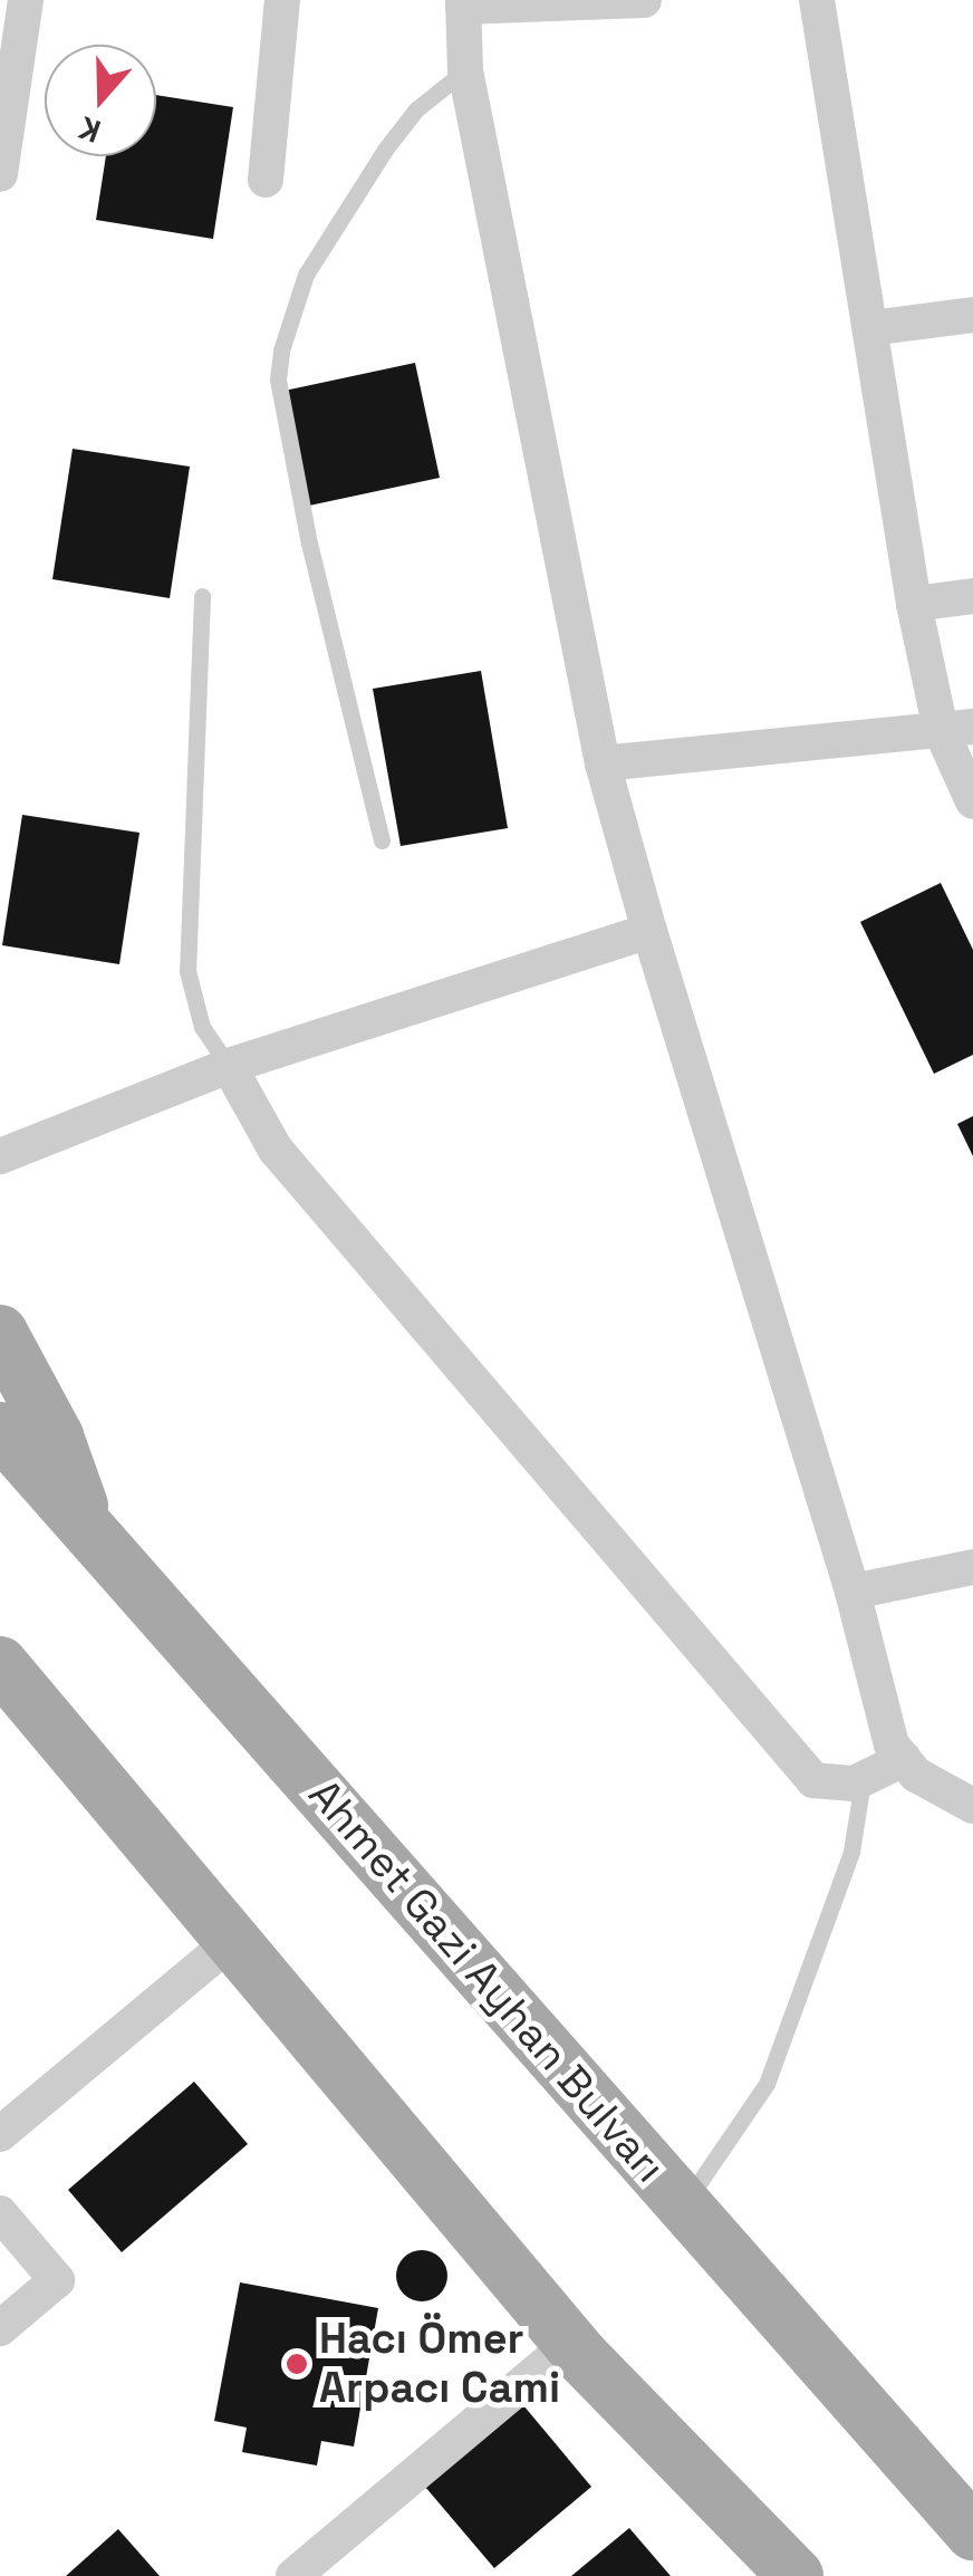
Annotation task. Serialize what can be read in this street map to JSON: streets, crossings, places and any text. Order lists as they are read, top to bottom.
{
  "streets": {
    "main road": ["Ahmet Gazi Ayhan Bulvarı"]
  },
  "places": ["Hacı Ömer Arpacı Cami"],
  "north": "bottom"
}
